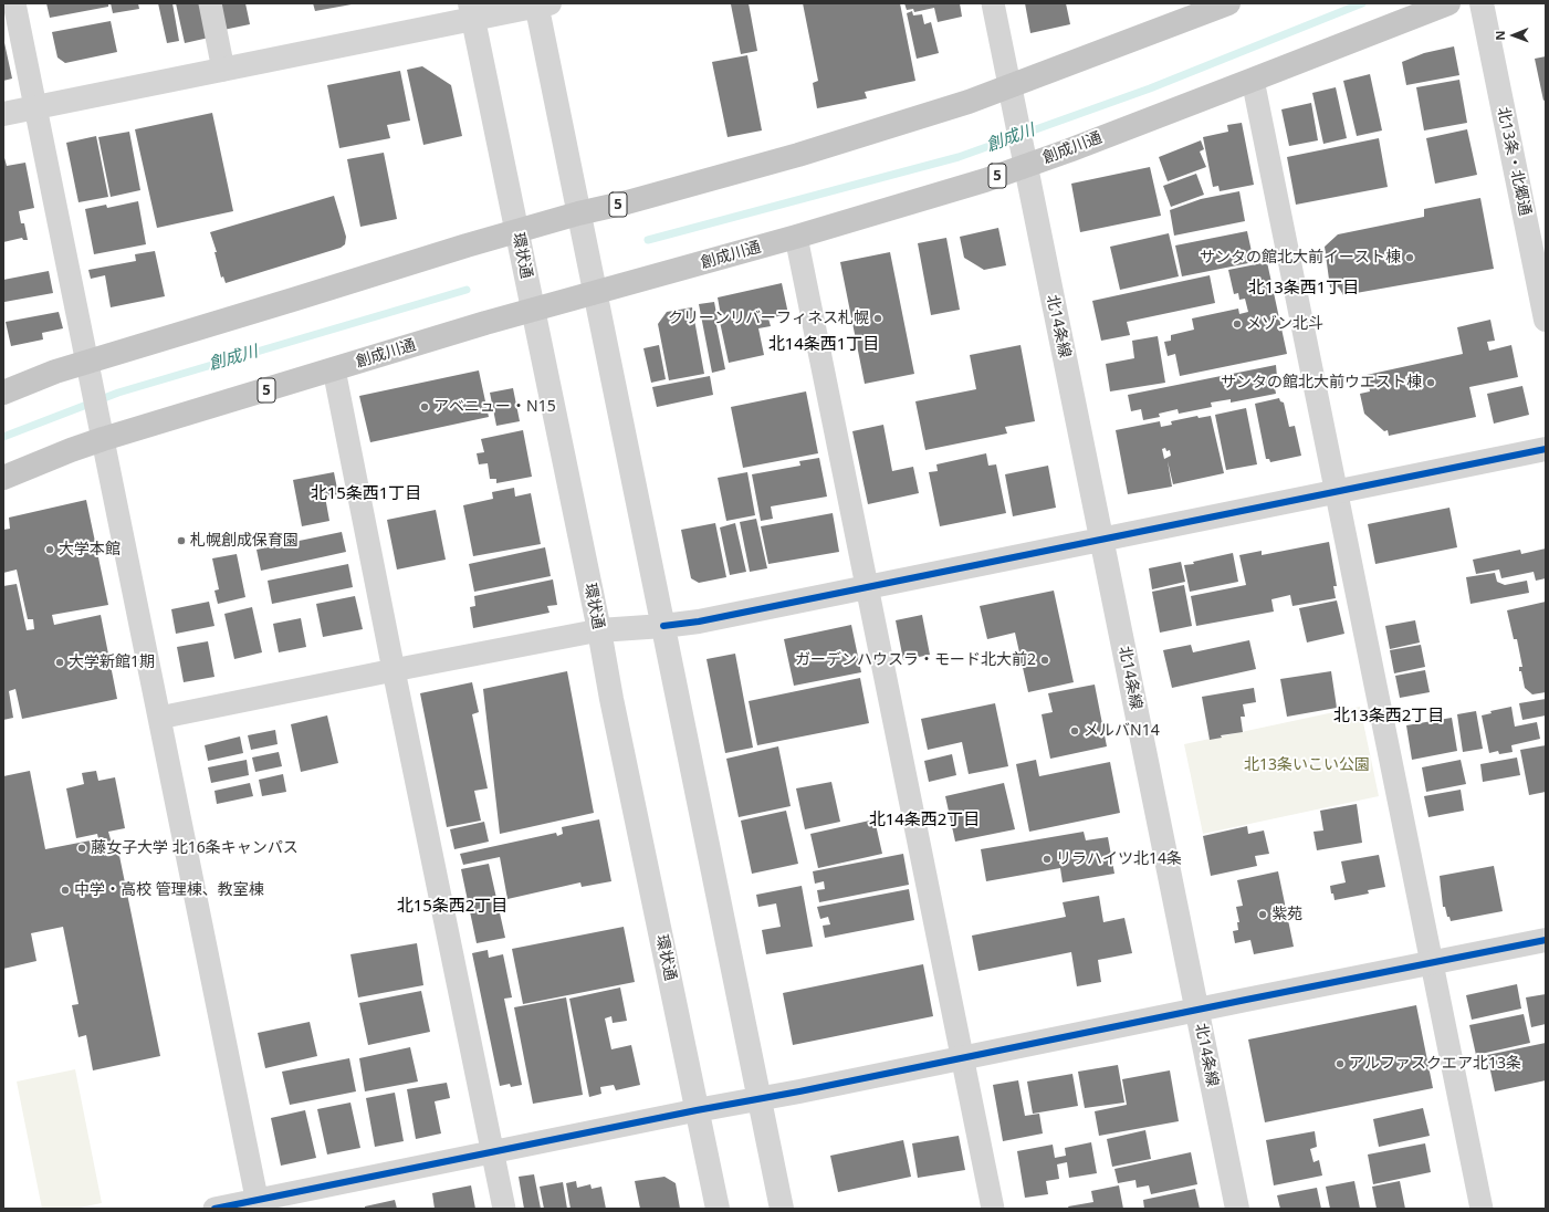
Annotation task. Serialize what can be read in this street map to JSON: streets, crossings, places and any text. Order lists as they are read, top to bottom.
{
  "streets": {
    "highway": ["創成川通", "5"],
    "street": ["北13条・北郷通", "環状通", "北14条線"]
  },
  "crossings": [
    ["創成川通", "環状通"],
    ["創成川通", "北14条線"],
    ["5", "環状通"],
    ["5", "北14条線"]
  ],
  "districts": [
    "北13条西1丁目",
    "北14条西1丁目",
    "北15条西1丁目",
    "北13条西2丁目",
    "北14条西2丁目",
    "北15条西2丁目"
  ],
  "water": ["創成川"],
  "parks": ["北13条いこい公園"],
  "places": [
    "サンタの館北大前イースト棟",
    "クリーンリバーフィネス札幌",
    "メゾン北斗",
    "サンタの館北大前ウエスト棟",
    "アベニュー・N15",
    "札幌創成保育園",
    "大学本館",
    "ガーデンハウスラ・モード北大前2",
    "大学新館1期",
    "メルバN14",
    "藤女子大学 北16条キャンパス",
    "リラハイツ北14条",
    "中学・高校 管理棟、教室棟",
    "紫苑",
    "アルファスクエア北13条"
  ],
  "north": "left"
}
